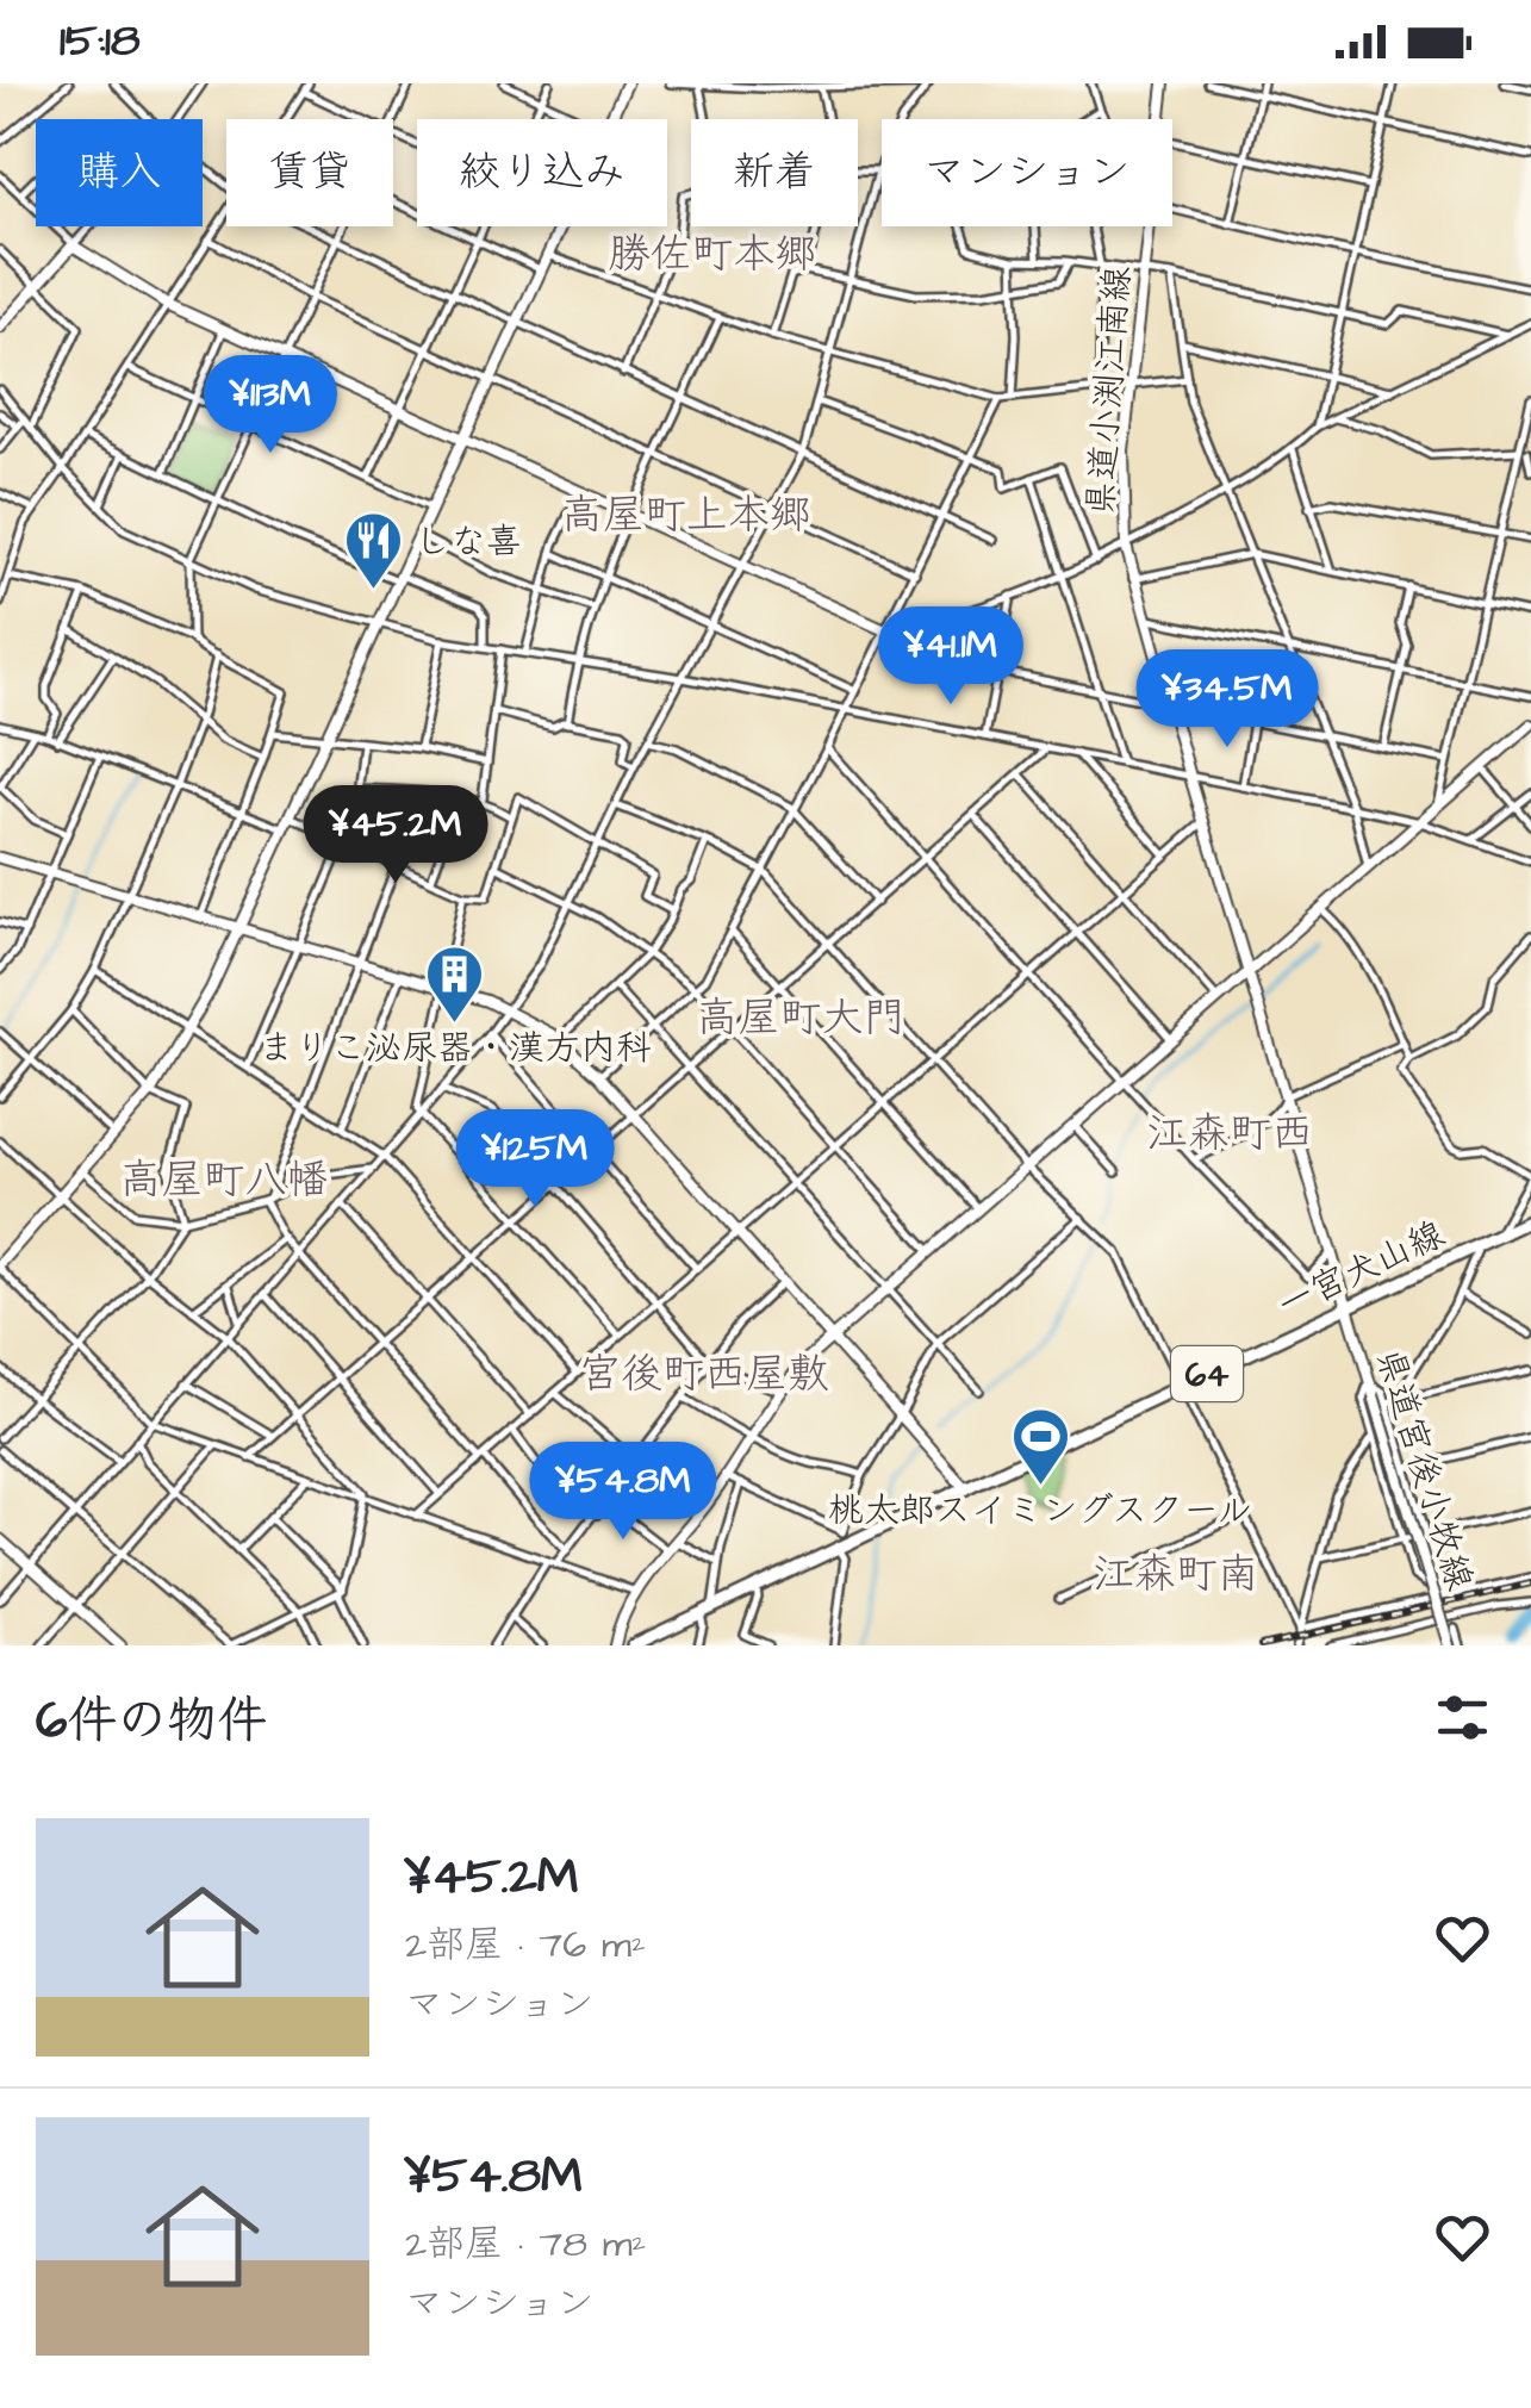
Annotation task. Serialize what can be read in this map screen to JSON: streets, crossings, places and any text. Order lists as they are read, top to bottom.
{
  "streets": {
    "main road": ["一宮犬山線", "64"],
    "street": ["県道小渕江南線", "県道宮後小牧線"]
  },
  "crossings": [
    ["県道小渕江南線", "一宮犬山線"],
    ["県道小渕江南線", "県道宮後小牧線"],
    ["一宮犬山線", "県道宮後小牧線"]
  ],
  "districts": [
    "勝佐町本郷",
    "高屋町上本郷",
    "高屋町大門",
    "江森町西",
    "高屋町八幡",
    "宮後町西屋敷",
    "江森町南"
  ],
  "places": {
    "restaurant": ["しな喜"],
    "building": ["まりこ泌尿器・漢方内科"],
    "sports": ["桃太郎スイミングスクール"]
  },
  "page": {
    "status": "15:18",
    "chip": [
      "購入",
      "賃貸",
      "絞り込み",
      "新着",
      "マンション"
    ],
    "price": [
      "¥113M",
      "¥41.1M",
      "¥34.5M",
      "¥45.2M",
      "¥125M",
      "¥54.8M"
    ],
    "heading": "6件の物件",
    "list": [
      {
        "name": "¥45.2M",
        "note": "2部屋 · 76 m² · マンション"
      },
      {
        "name": "¥54.8M",
        "note": "2部屋 · 78 m² · マンション"
      }
    ]
  }
}
